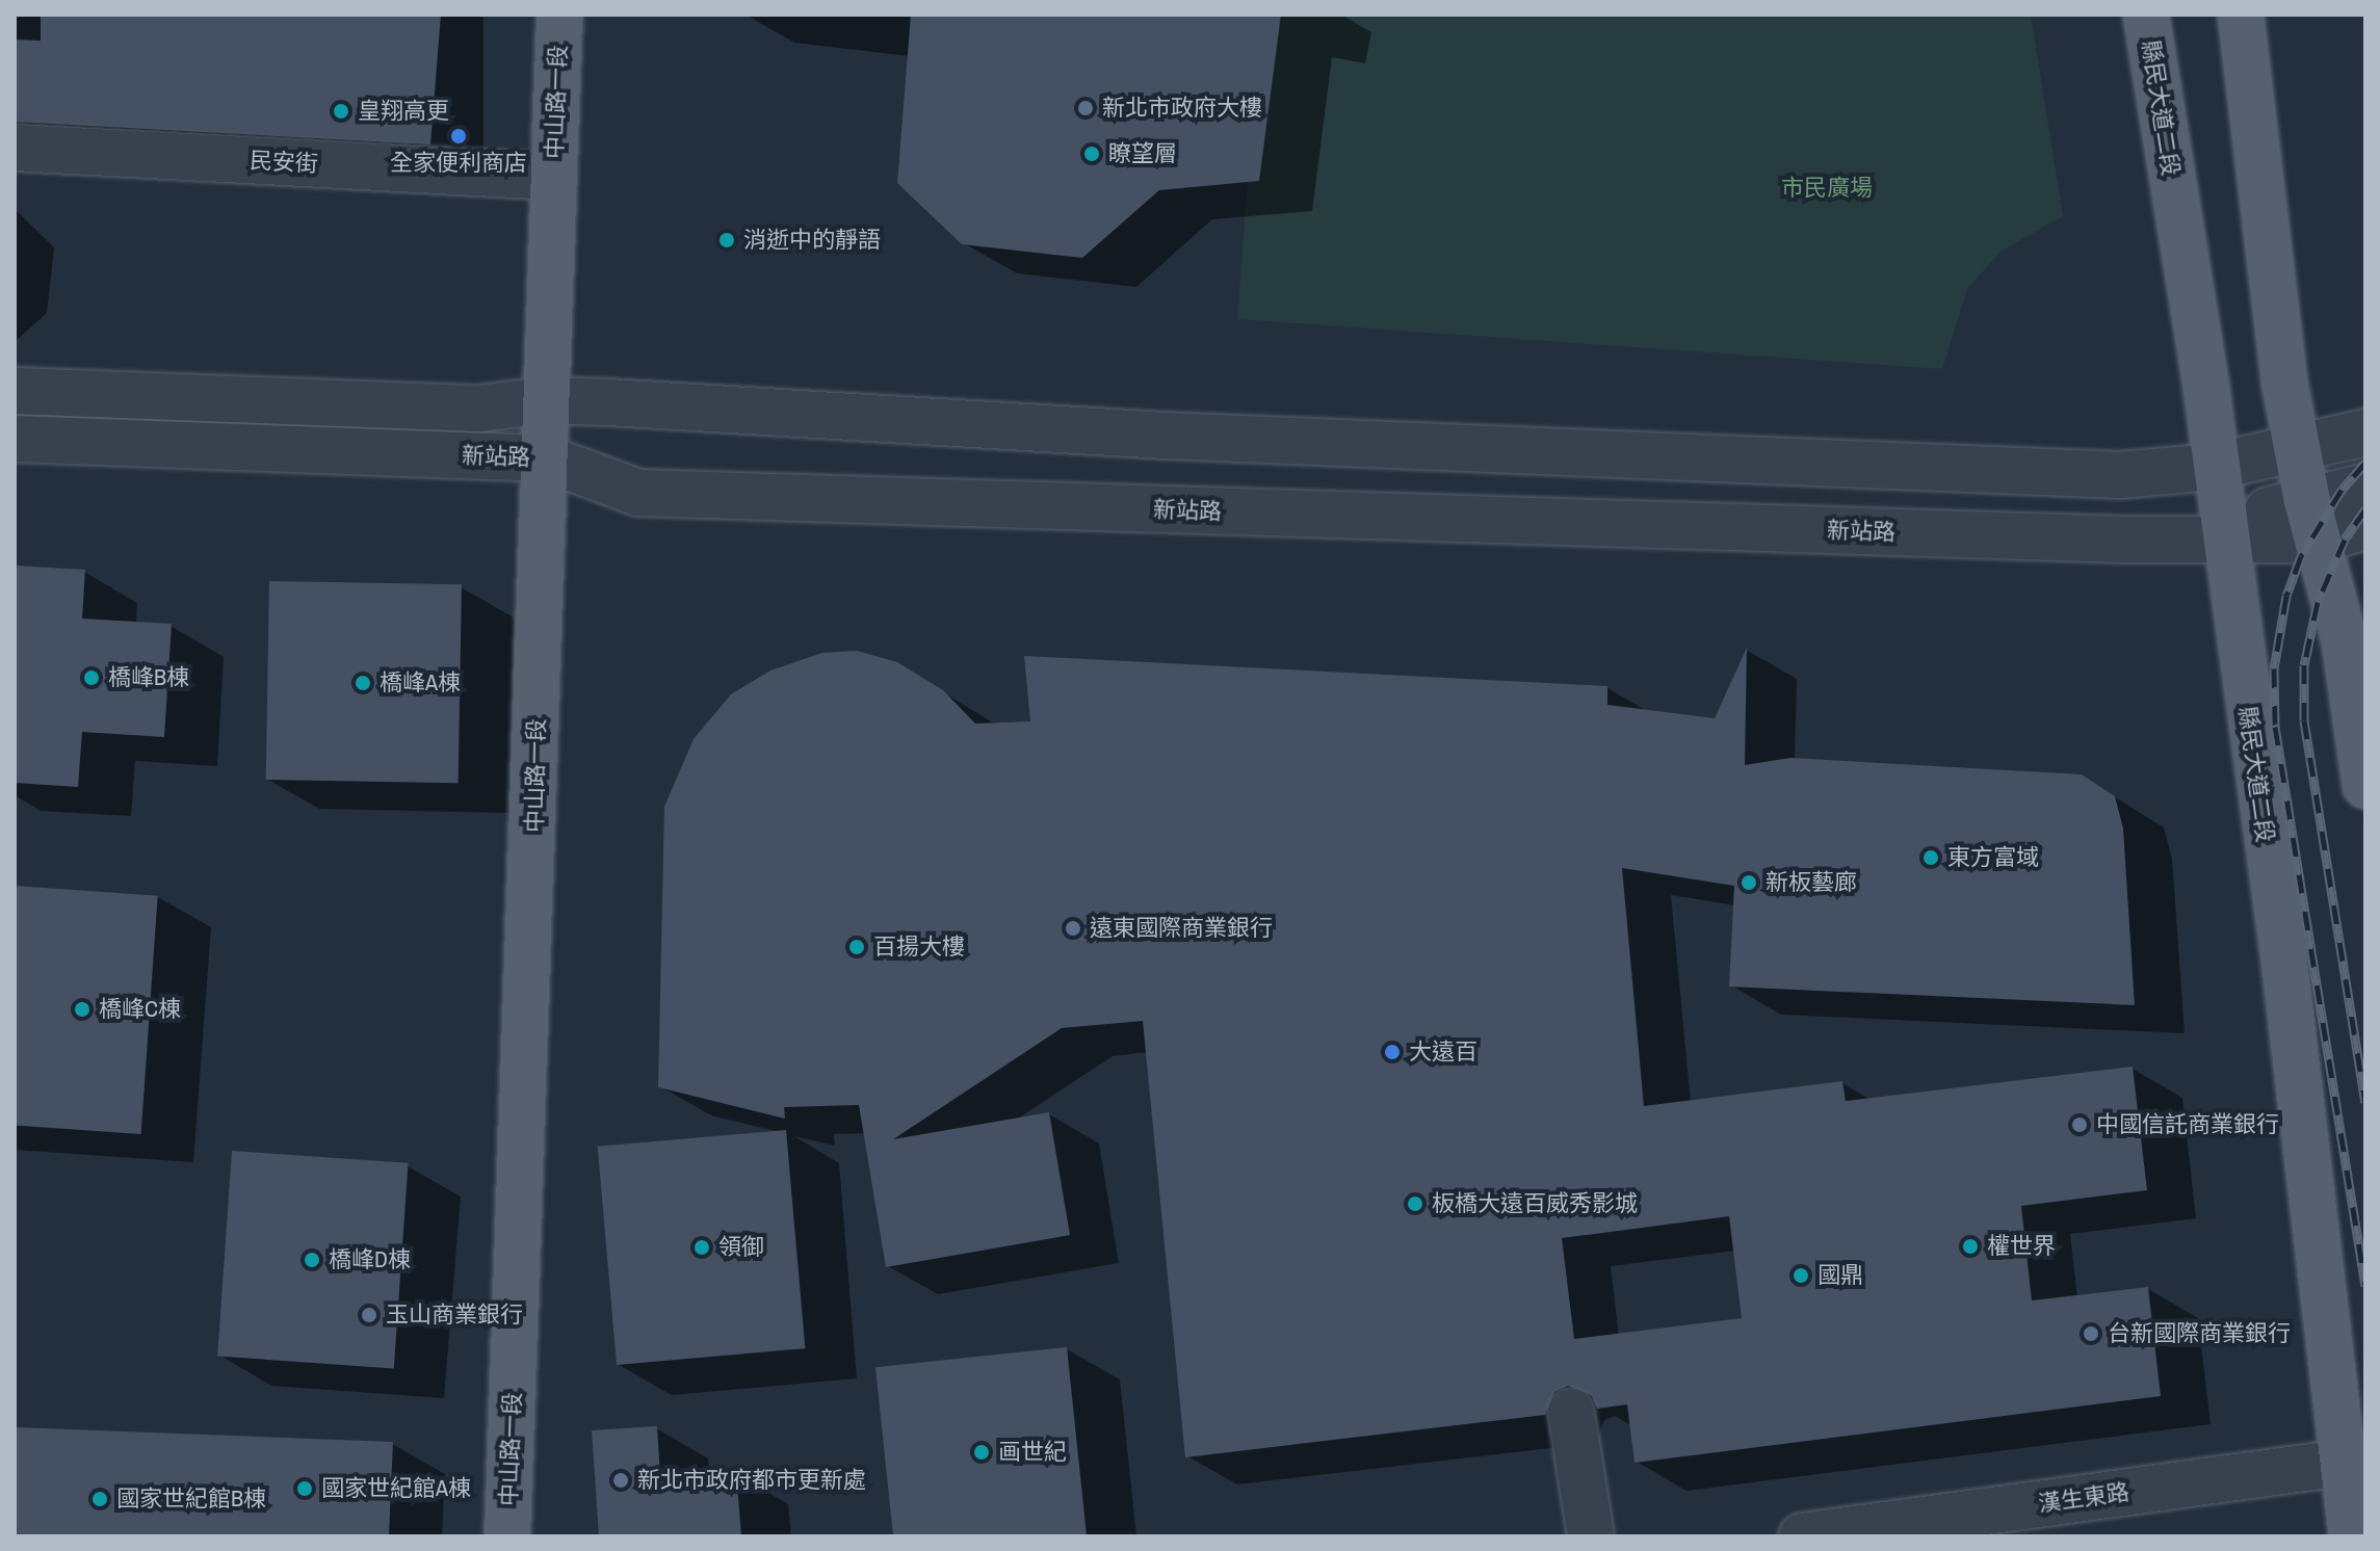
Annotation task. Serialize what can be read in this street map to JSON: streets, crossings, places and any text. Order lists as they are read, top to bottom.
{
  "streets": {
    "main road": ["中山路一段", "縣民大道二段"],
    "street": ["民安街", "新站路", "漢生東路"]
  },
  "crossings": [
    ["中山路一段", "民安街"],
    ["中山路一段", "新站路"],
    ["縣民大道二段", "新站路"],
    ["縣民大道二段", "漢生東路"]
  ],
  "parks": ["市民廣場"],
  "places": [
    "新北市政府大樓",
    "皇翔高更",
    "全家便利商店",
    "瞭望層",
    "消逝中的靜語",
    "橋峰B棟",
    "橋峰A棟",
    "東方富域",
    "新板藝廊",
    "遠東國際商業銀行",
    "百揚大樓",
    "橋峰C棟",
    "大遠百",
    "中國信託商業銀行",
    "板橋大遠百威秀影城",
    "權世界",
    "領御",
    "橋峰D棟",
    "國鼎",
    "玉山商業銀行",
    "台新國際商業銀行",
    "画世紀",
    "新北市政府都市更新處",
    "國家世紀館A棟",
    "國家世紀館B棟"
  ]
}
